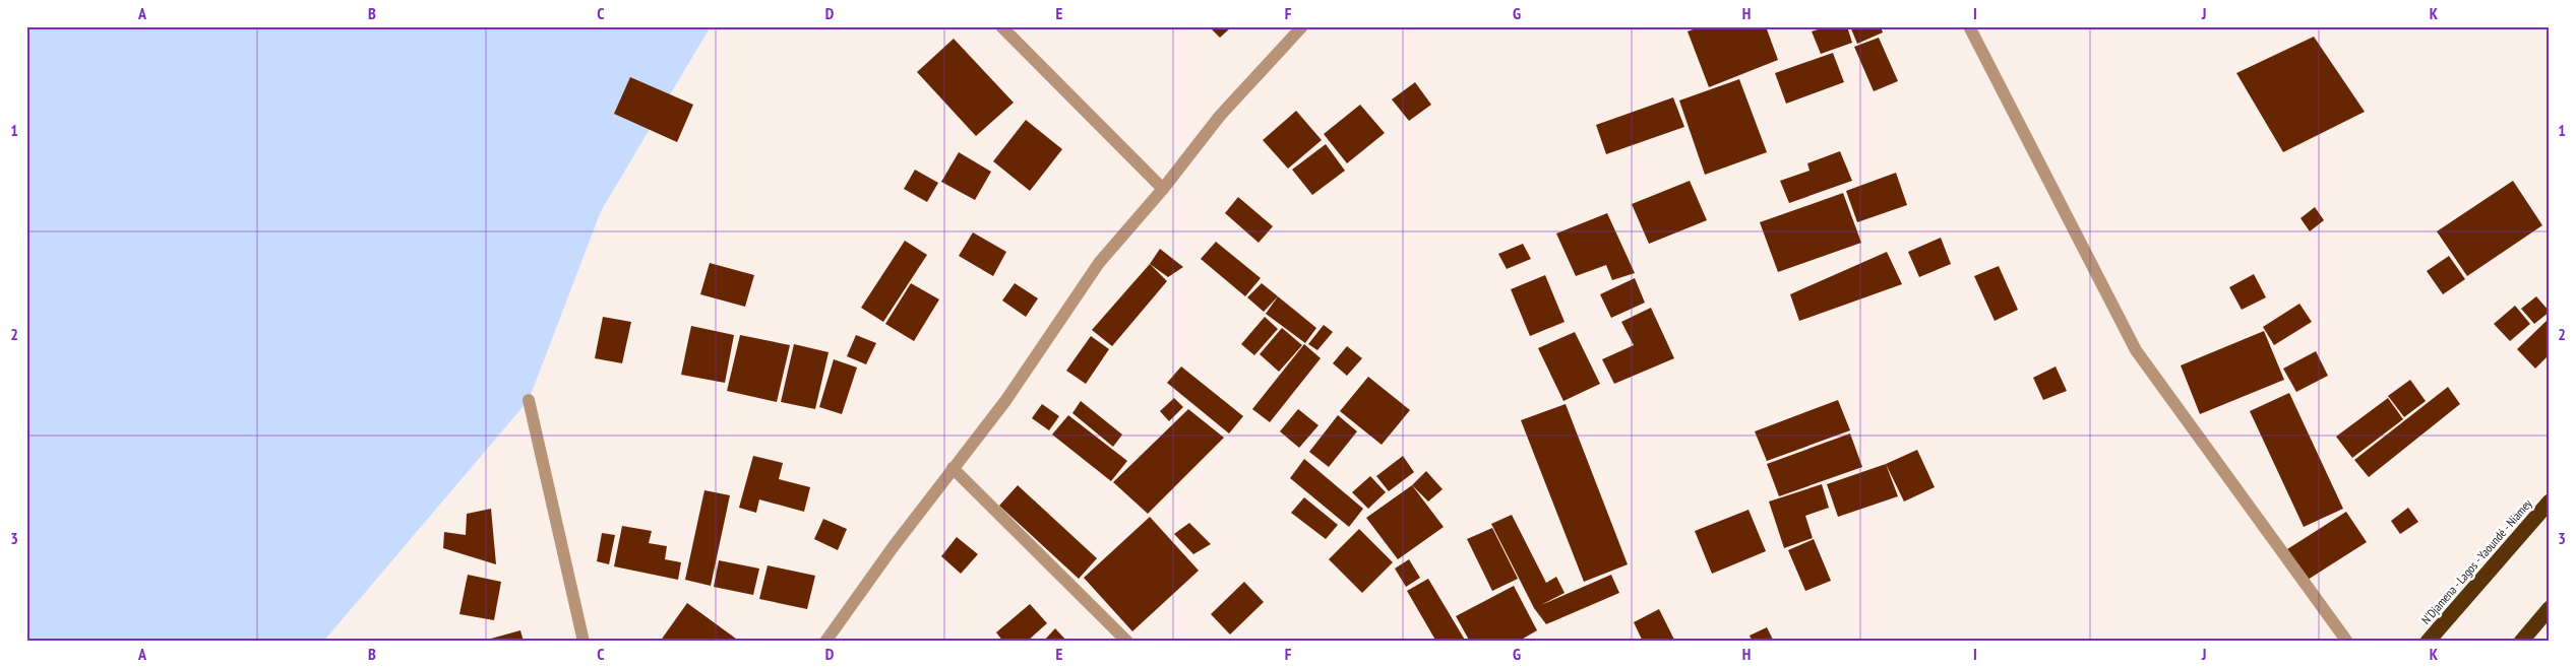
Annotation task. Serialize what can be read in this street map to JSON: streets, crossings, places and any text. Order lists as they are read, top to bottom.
{
  "streets": {
    "highway": ["N'Djamena - Lagos - Yaoundé - Niamey"]
  },
  "grid": {
    "columns": [
      "A",
      "B",
      "C",
      "D",
      "E",
      "F",
      "G",
      "H",
      "I",
      "J",
      "K"
    ],
    "rows": ["1", "2", "3"]
  }
}
